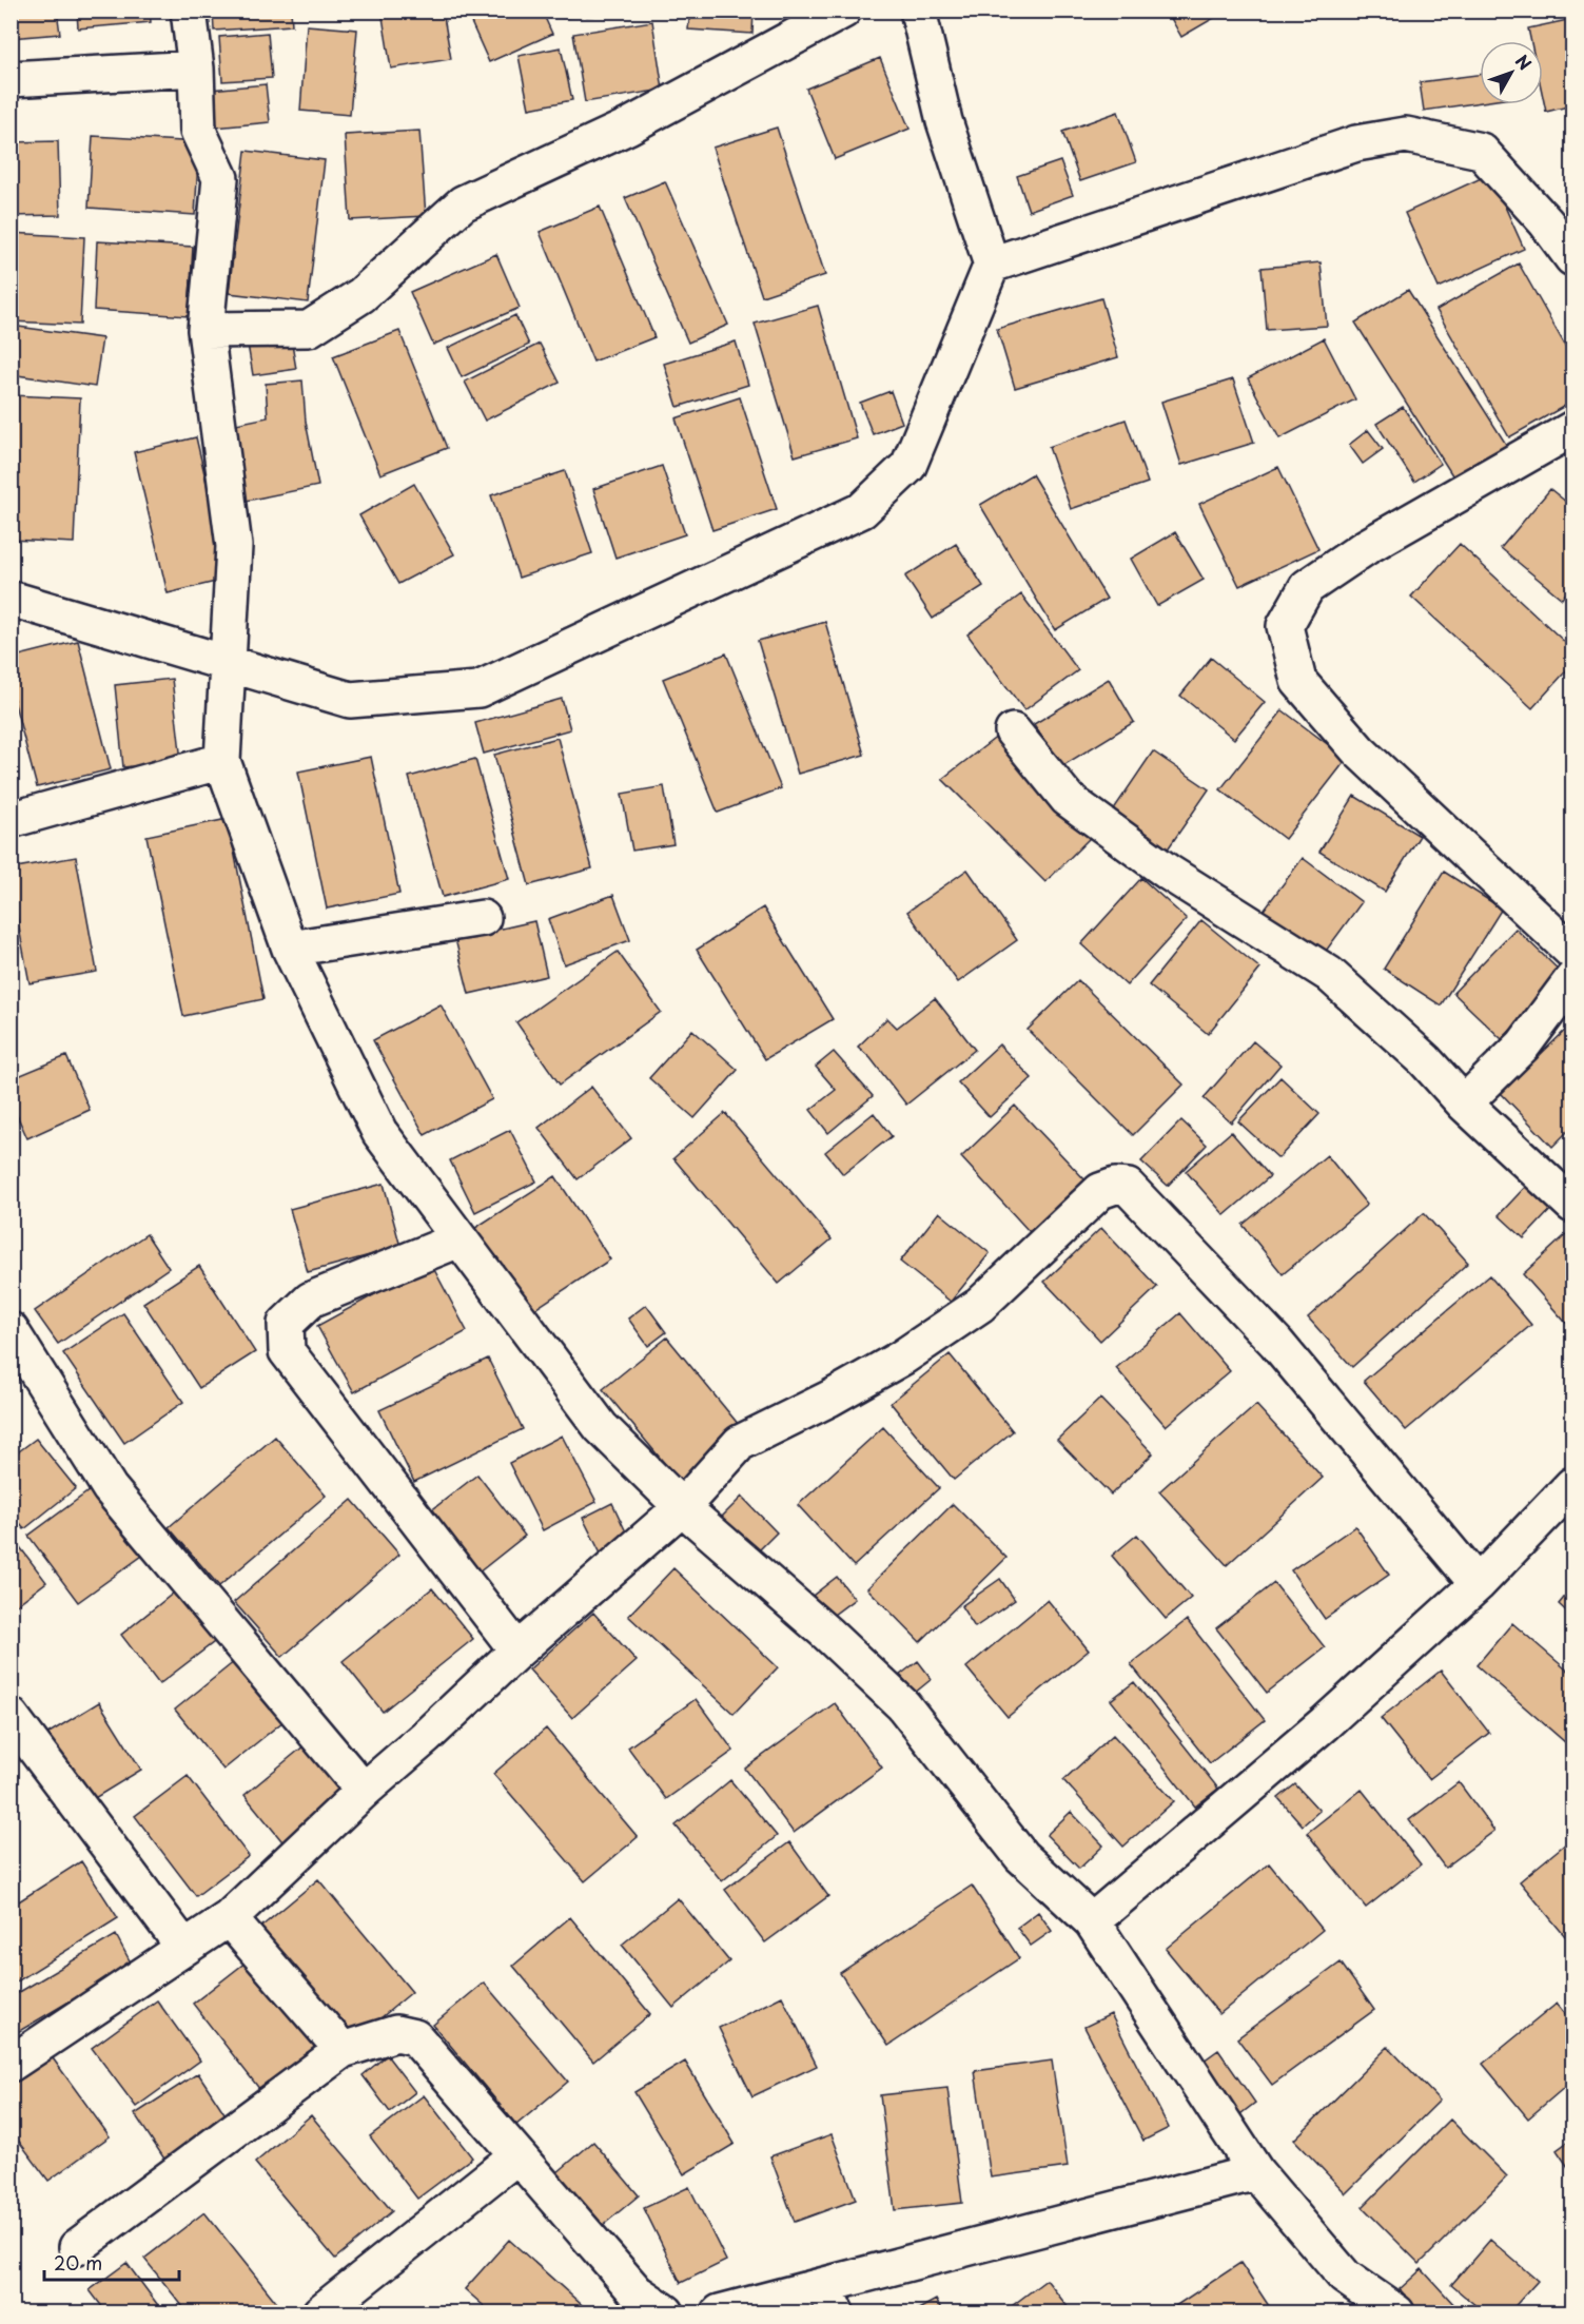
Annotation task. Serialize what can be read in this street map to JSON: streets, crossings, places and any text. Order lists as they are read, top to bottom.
{
  "scale_bar": "20 m",
  "north": "top right"
}
